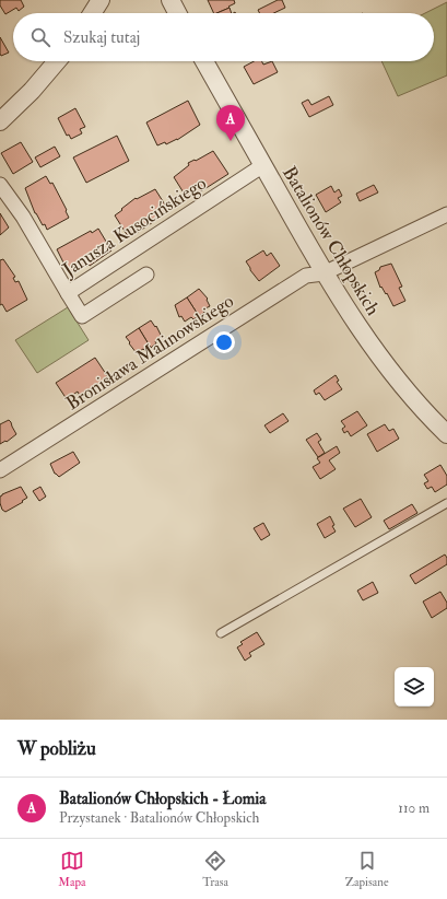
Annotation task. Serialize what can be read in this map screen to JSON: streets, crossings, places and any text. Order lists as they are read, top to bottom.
{
  "streets": {
    "street": ["Janusza Kusocińskiego", "Batalionów Chłopskich", "Bronisława Malinowskiego"]
  },
  "crossings": [
    ["Janusza Kusocińskiego", "Batalionów Chłopskich"],
    ["Batalionów Chłopskich", "Bronisława Malinowskiego"]
  ],
  "page": {
    "search": "Szukaj tutaj",
    "pins": "A",
    "heading": "W pobliżu",
    "list": [
      {
        "mark": "A",
        "name": "Batalionów Chłopskich - Łomia",
        "note": "Przystanek · Batalionów Chłopskich",
        "value": "110 m"
      }
    ],
    "nav": ["Mapa", "Trasa", "Zapisane"]
  }
}
